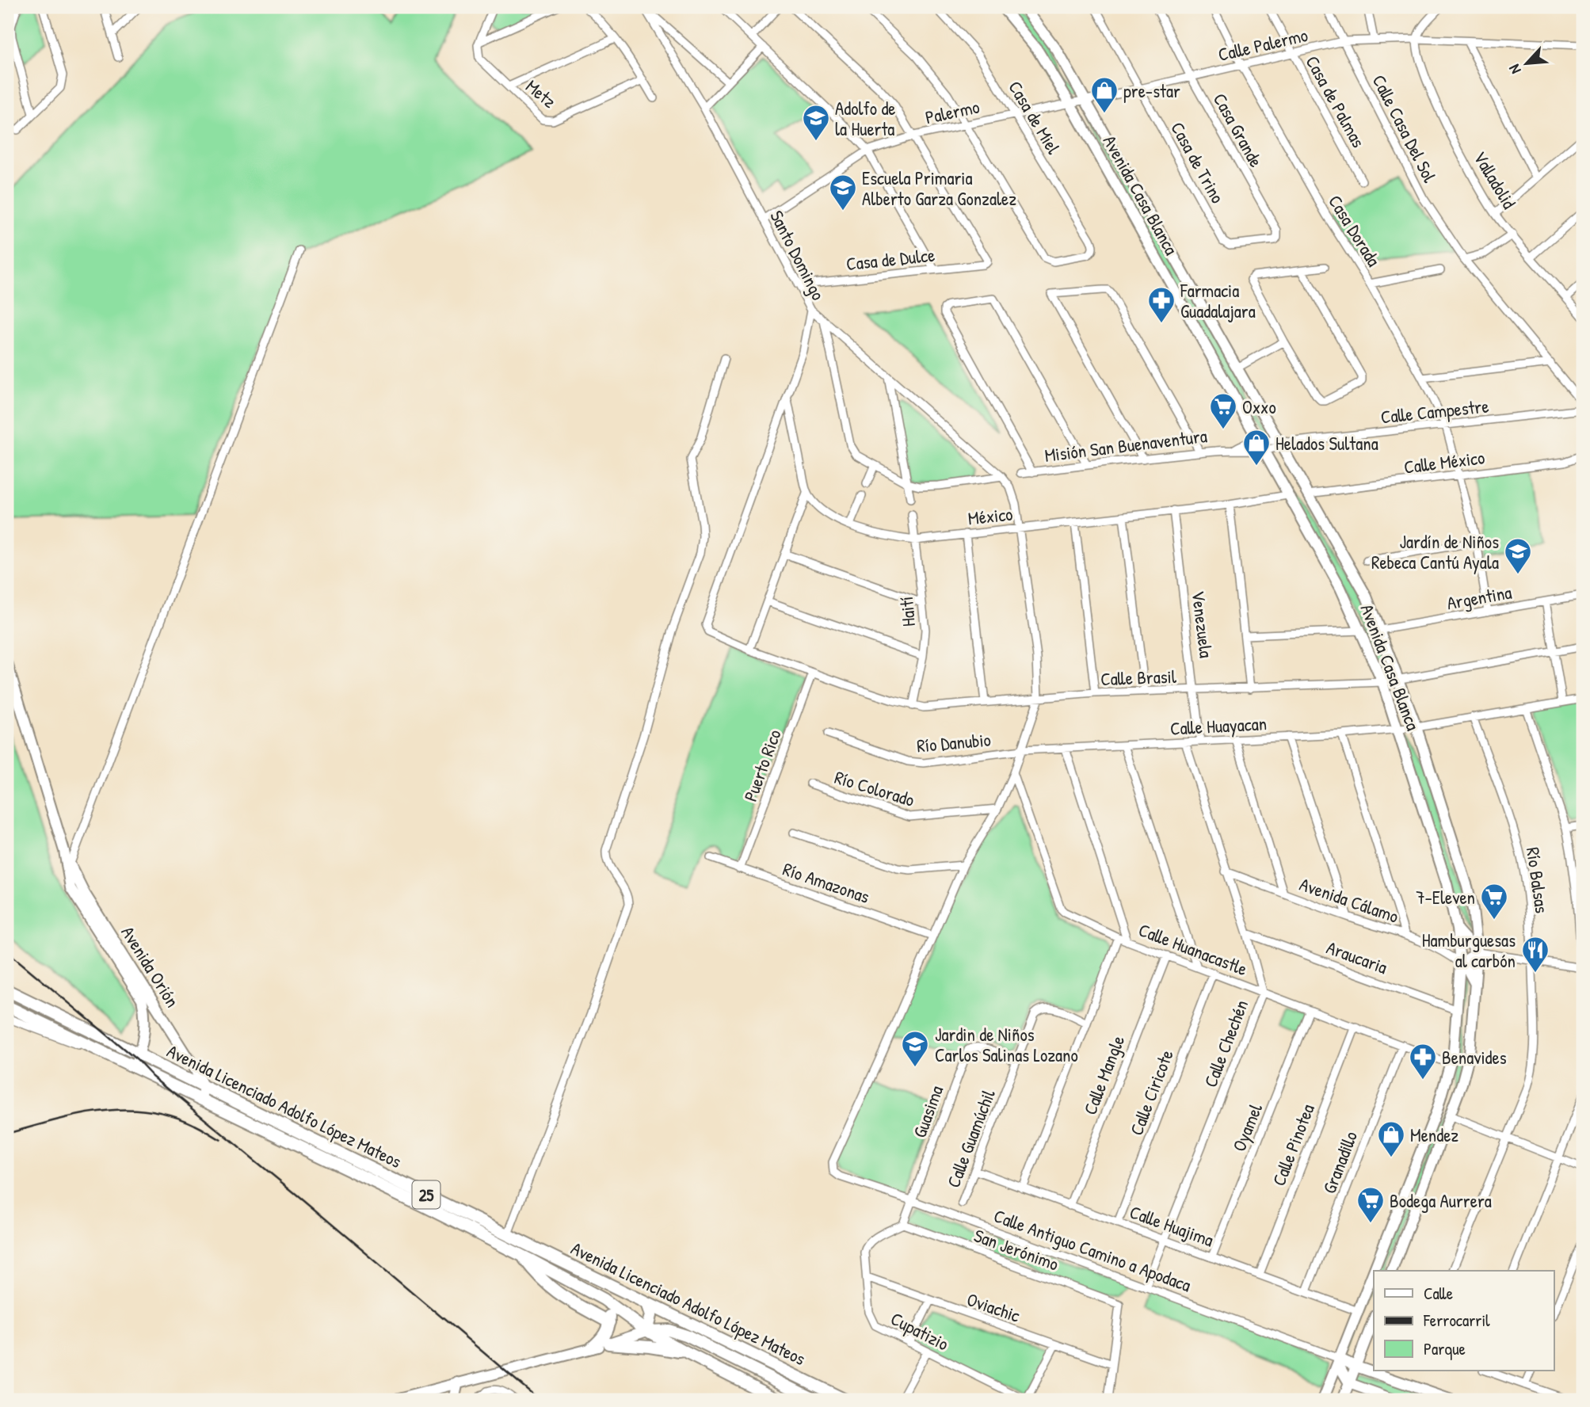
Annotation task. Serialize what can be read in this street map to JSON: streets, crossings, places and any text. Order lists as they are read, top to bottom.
{
  "streets": {
    "main road": ["Avenida Licenciado Adolfo López Mateos", "25"],
    "street": [
      "Calle Palermo",
      "Metz",
      "Casa de Palmas",
      "Palermo",
      "Casa de Miel",
      "Calle Casa Del Sol",
      "Casa Grande",
      "Casa de Trino",
      "Valladolid",
      "Avenida Casa Blanca",
      "Casa Dorada",
      "Santo Domingo",
      "Casa de Dulce",
      "Calle Campestre",
      "Misión San Buenaventura",
      "Calle México",
      "México",
      "Argentina",
      "Haití",
      "Venezuela",
      "Calle Brasil",
      "Calle Huayacan",
      "Río Danubio",
      "Puerto Rico",
      "Río Colorado",
      "Río Balsas",
      "Río Amazonas",
      "Avenida Cálamo",
      "Calle Huanacastle",
      "Araucaria",
      "Avenida Orión",
      "Calle Chechén",
      "Calle Mangle",
      "Calle Ciricote",
      "Guasima",
      "Oyamel",
      "Calle Guamúchil",
      "Calle Pinotea",
      "Granadillo",
      "Calle Huajima",
      "San Jerónimo",
      "Calle Antiguo Camino a Apodaca",
      "Oviachic",
      "Cupatizio"
    ]
  },
  "crossings": [
    ["Calle Palermo", "Casa de Palmas"],
    ["Calle Palermo", "Palermo"],
    ["Calle Palermo", "Calle Casa Del Sol"],
    ["Calle Palermo", "Casa Grande"],
    ["Calle Palermo", "Casa de Trino"],
    ["Calle Palermo", "Valladolid"],
    ["Calle Palermo", "Avenida Casa Blanca"],
    ["Calle Palermo", "Casa Dorada"],
    ["Palermo", "Casa de Miel"],
    ["Palermo", "Avenida Casa Blanca"],
    ["Palermo", "Santo Domingo"],
    ["Palermo", "Casa de Dulce"],
    ["Casa Grande", "Casa de Trino"],
    ["Avenida Casa Blanca", "Calle Campestre"],
    ["Avenida Casa Blanca", "Misión San Buenaventura"],
    ["Avenida Casa Blanca", "Calle México"],
    ["Avenida Casa Blanca", "México"],
    ["Avenida Casa Blanca", "Argentina"],
    ["Avenida Casa Blanca", "Calle Brasil"],
    ["Avenida Casa Blanca", "Calle Huayacan"],
    ["Avenida Casa Blanca", "Avenida Cálamo"],
    ["Avenida Casa Blanca", "Calle Huanacastle"],
    ["Avenida Casa Blanca", "Araucaria"],
    ["Avenida Casa Blanca", "Calle Huajima"],
    ["Avenida Casa Blanca", "Calle Antiguo Camino a Apodaca"],
    ["Casa Dorada", "Calle Campestre"],
    ["Casa Dorada", "Calle México"],
    ["Casa Dorada", "Argentina"],
    ["Santo Domingo", "Casa de Dulce"],
    ["Santo Domingo", "Calle Brasil"],
    ["Calle Campestre", "Misión San Buenaventura"],
    ["México", "Haití"],
    ["México", "Venezuela"],
    ["Haití", "Calle Brasil"],
    ["Venezuela", "Calle Brasil"],
    ["Venezuela", "Calle Huayacan"],
    ["Calle Brasil", "Puerto Rico"],
    ["Calle Huayacan", "Río Danubio"],
    ["Calle Huayacan", "Río Balsas"],
    ["Calle Huayacan", "Calle Chechén"],
    ["Puerto Rico", "Río Amazonas"],
    ["Río Amazonas", "Calle Antiguo Camino a Apodaca"],
    ["Avenida Cálamo", "Calle Chechén"],
    ["Calle Huanacastle", "Calle Chechén"],
    ["Calle Huanacastle", "Calle Mangle"],
    ["Calle Huanacastle", "Calle Ciricote"],
    ["Calle Huanacastle", "Oyamel"],
    ["Calle Huanacastle", "Calle Pinotea"],
    ["Calle Huanacastle", "Granadillo"],
    ["Araucaria", "Calle Chechén"],
    ["Avenida Orión", "Avenida Licenciado Adolfo López Mateos"],
    ["Calle Chechén", "Calle Huajima"],
    ["Calle Chechén", "Calle Antiguo Camino a Apodaca"],
    ["Calle Mangle", "Calle Huajima"],
    ["Calle Ciricote", "Calle Huajima"],
    ["Guasima", "Calle Guamúchil"],
    ["Guasima", "Calle Antiguo Camino a Apodaca"],
    ["Oyamel", "Calle Huajima"],
    ["Calle Guamúchil", "Calle Huajima"],
    ["Calle Pinotea", "Calle Huajima"],
    ["Granadillo", "Calle Huajima"],
    ["San Jerónimo", "Oviachic"],
    ["San Jerónimo", "Cupatizio"],
    ["Oviachic", "Cupatizio"]
  ],
  "places": {
    "shop": ["pre-star", "Helados Sultana", "Mendez"],
    "school or university": [
      "Adolfo de la Huerta",
      "Escuela Primaria Alberto Garza Gonzalez",
      "Jardín de Niños Rebeca Cantú Ayala",
      "Jardin de Niños Carlos Salinas Lozano"
    ],
    "pharmacy": ["Farmacia Guadalajara", "Benavides"],
    "supermarket": ["Oxxo", "7-Eleven", "Bodega Aurrera"],
    "restaurant": ["Hamburguesas al carbón"]
  },
  "legend": ["Calle", "Ferrocarril", "Parque"],
  "north": "bottom left"
}
